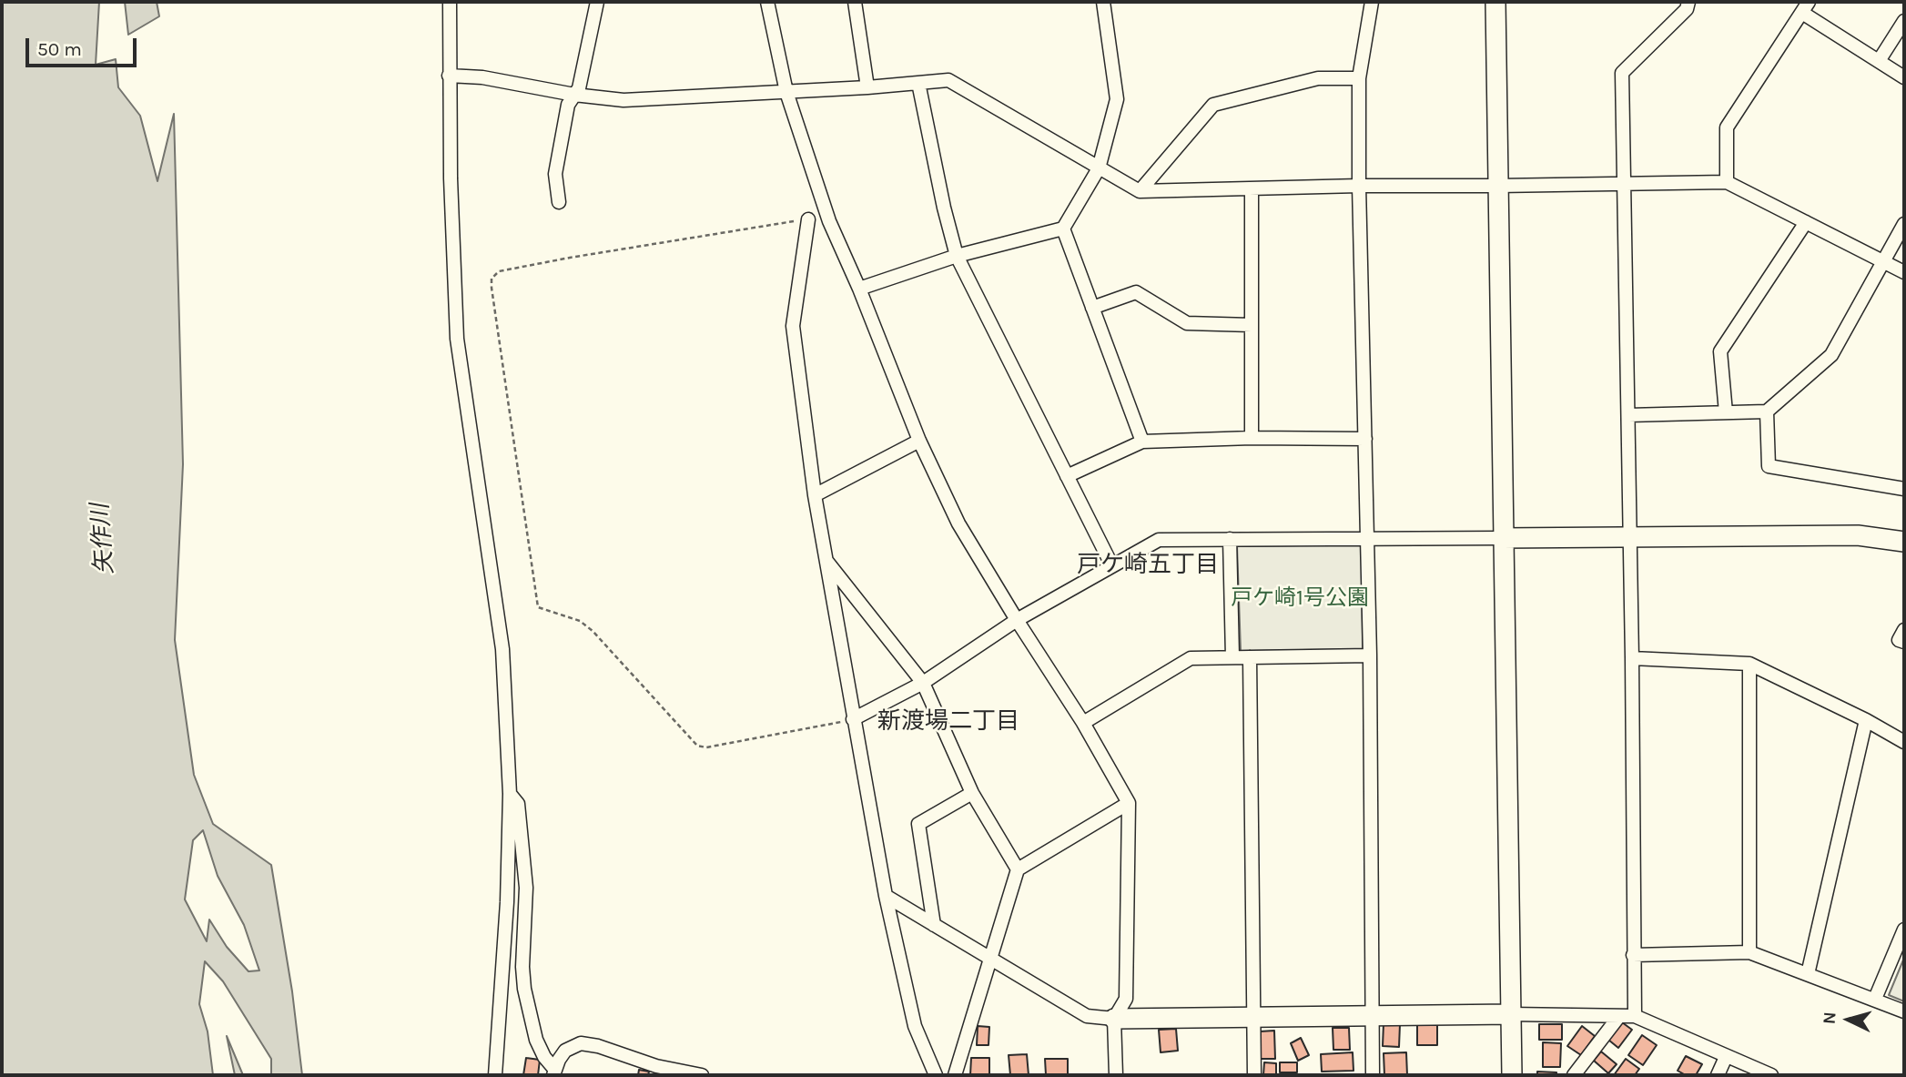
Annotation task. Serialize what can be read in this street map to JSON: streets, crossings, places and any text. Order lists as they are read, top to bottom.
{
  "districts": ["戸ケ崎五丁目", "新渡場二丁目"],
  "water": ["矢作川"],
  "parks": ["戸ケ崎1号公園"],
  "scale_bar": "50 m",
  "north": "left"
}
